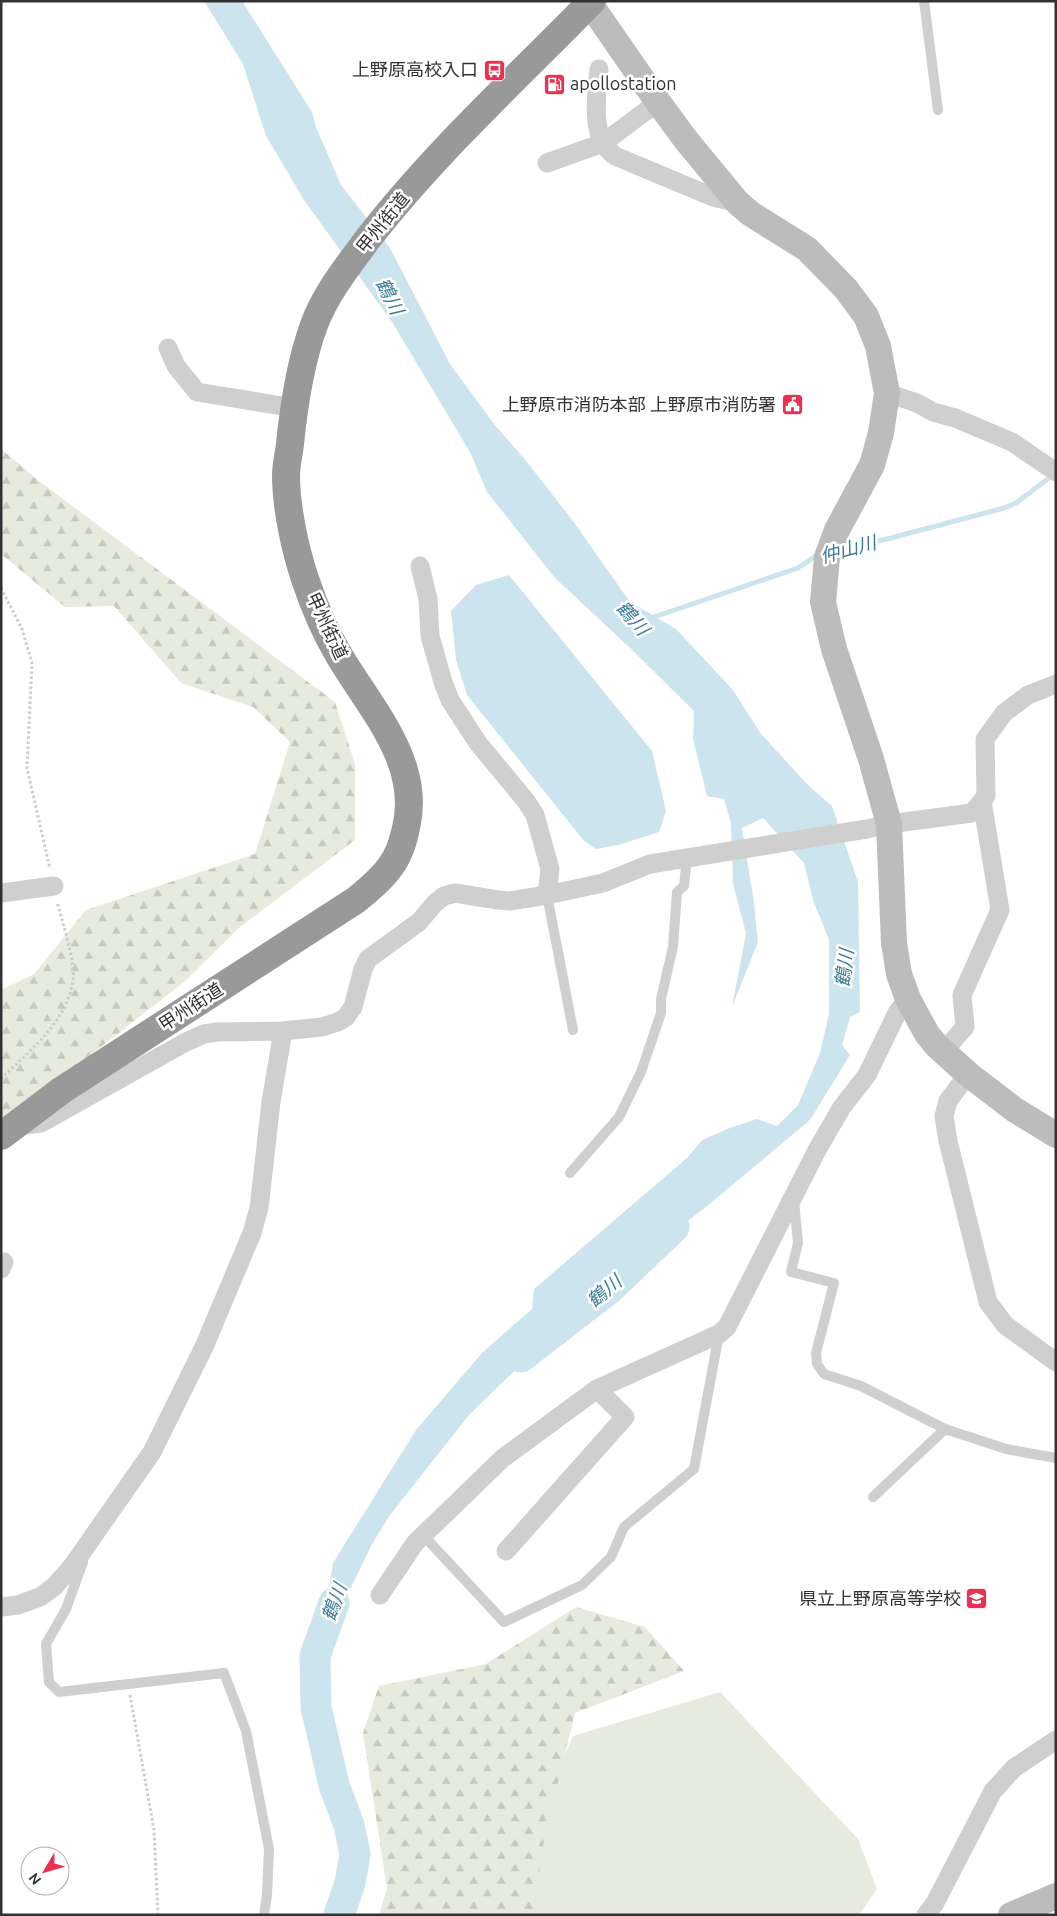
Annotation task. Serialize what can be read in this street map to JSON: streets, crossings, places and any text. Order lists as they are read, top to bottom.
{
  "streets": {
    "highway": ["甲州街道"]
  },
  "water": ["鶴川", "仲山川"],
  "places": {
    "bus stop": ["上野原高校入口"],
    "fuel station": ["apollostation"],
    "public building": ["上野原市消防本部 上野原市消防署"],
    "school or university": ["県立上野原高等学校"]
  },
  "north": "bottom left"
}
